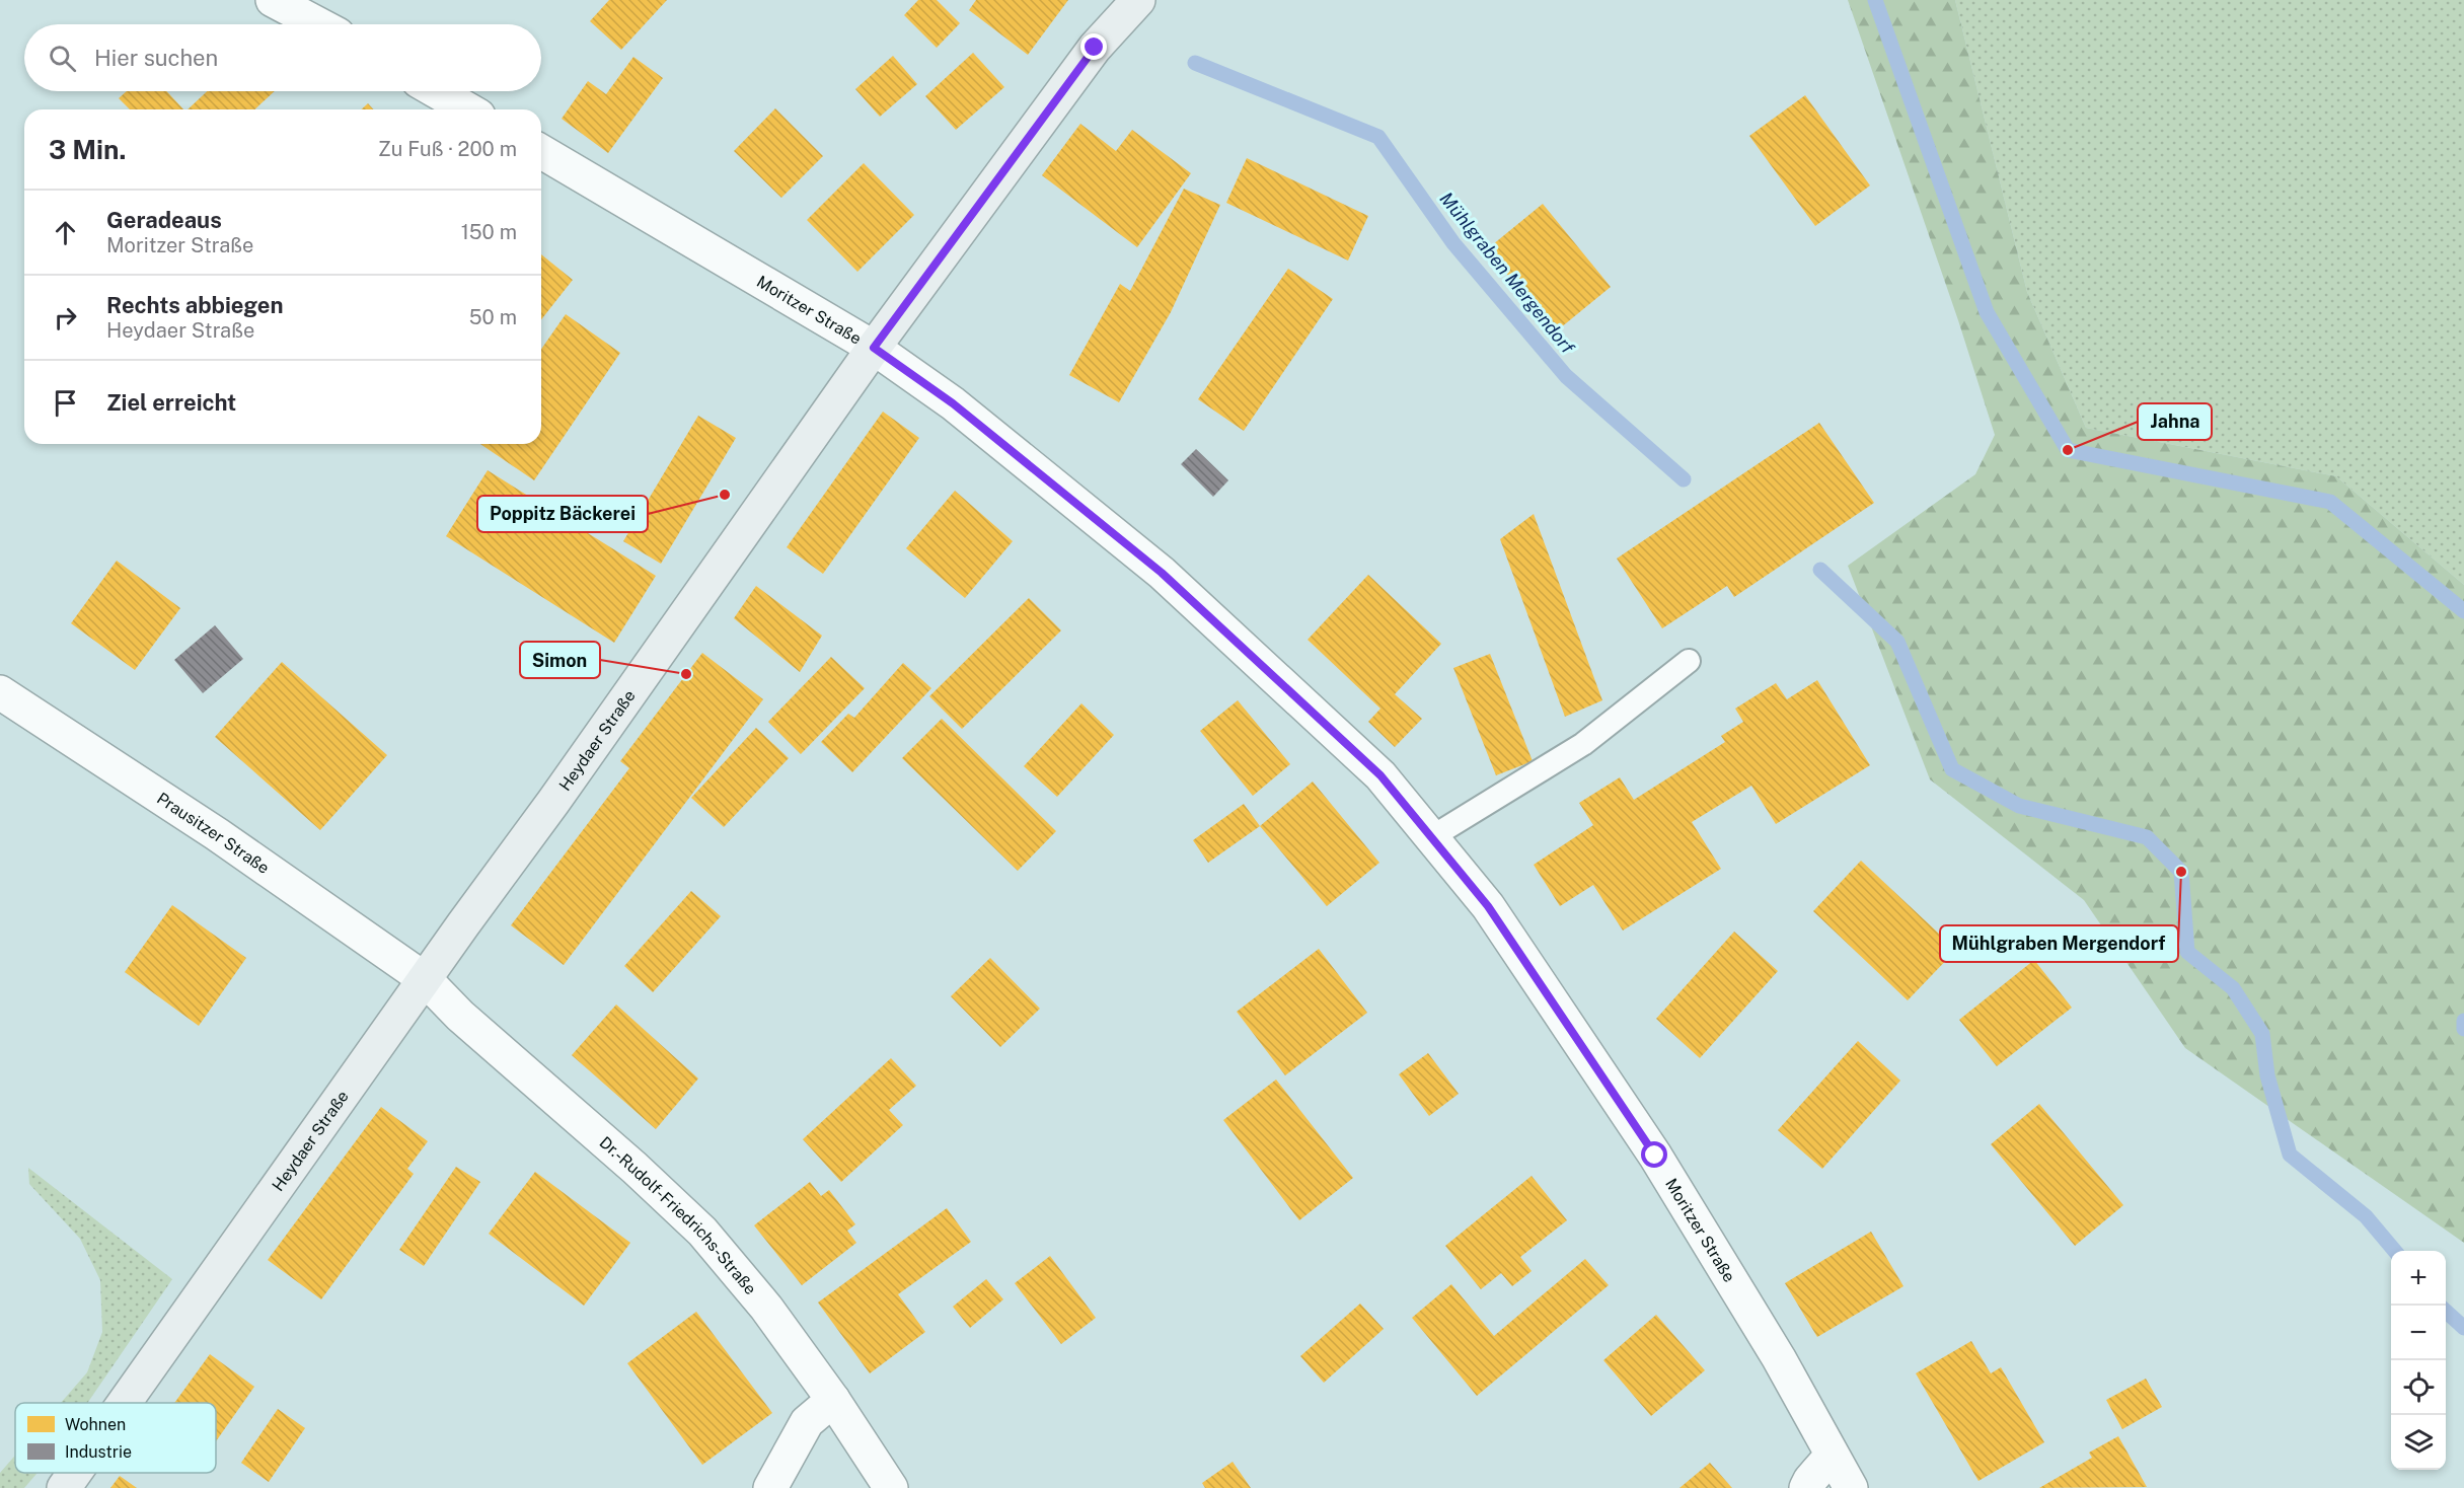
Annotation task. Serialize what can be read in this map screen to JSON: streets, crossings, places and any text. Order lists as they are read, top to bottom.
{
  "streets": {
    "main road": ["Heydaer Straße"],
    "street": ["Moritzer Straße", "Prausitzer Straße", "Dr.-Rudolf-Friedrichs-Straße"]
  },
  "crossings": [
    ["Moritzer Straße", "Heydaer Straße"],
    ["Heydaer Straße", "Prausitzer Straße"],
    ["Heydaer Straße", "Dr.-Rudolf-Friedrichs-Straße"],
    ["Prausitzer Straße", "Dr.-Rudolf-Friedrichs-Straße"]
  ],
  "water": ["Mühlgraben Mergendorf"],
  "places": [
    "Jahna",
    "Poppitz Bäckerei",
    "Simon",
    "Mühlgraben Mergendorf"
  ],
  "legend": ["Wohnen", "Industrie"],
  "page": {
    "search": "Hier suchen",
    "heading": ["3 Min.", "Zu Fuß · 200 m"],
    "list": [
      ["Geradeaus", "Moritzer Straße", "150 m"],
      ["Rechts abbiegen", "Heydaer Straße", "50 m"],
      "Ziel erreicht"
    ],
    "map_buttons": ["+", "−"]
  }
}
